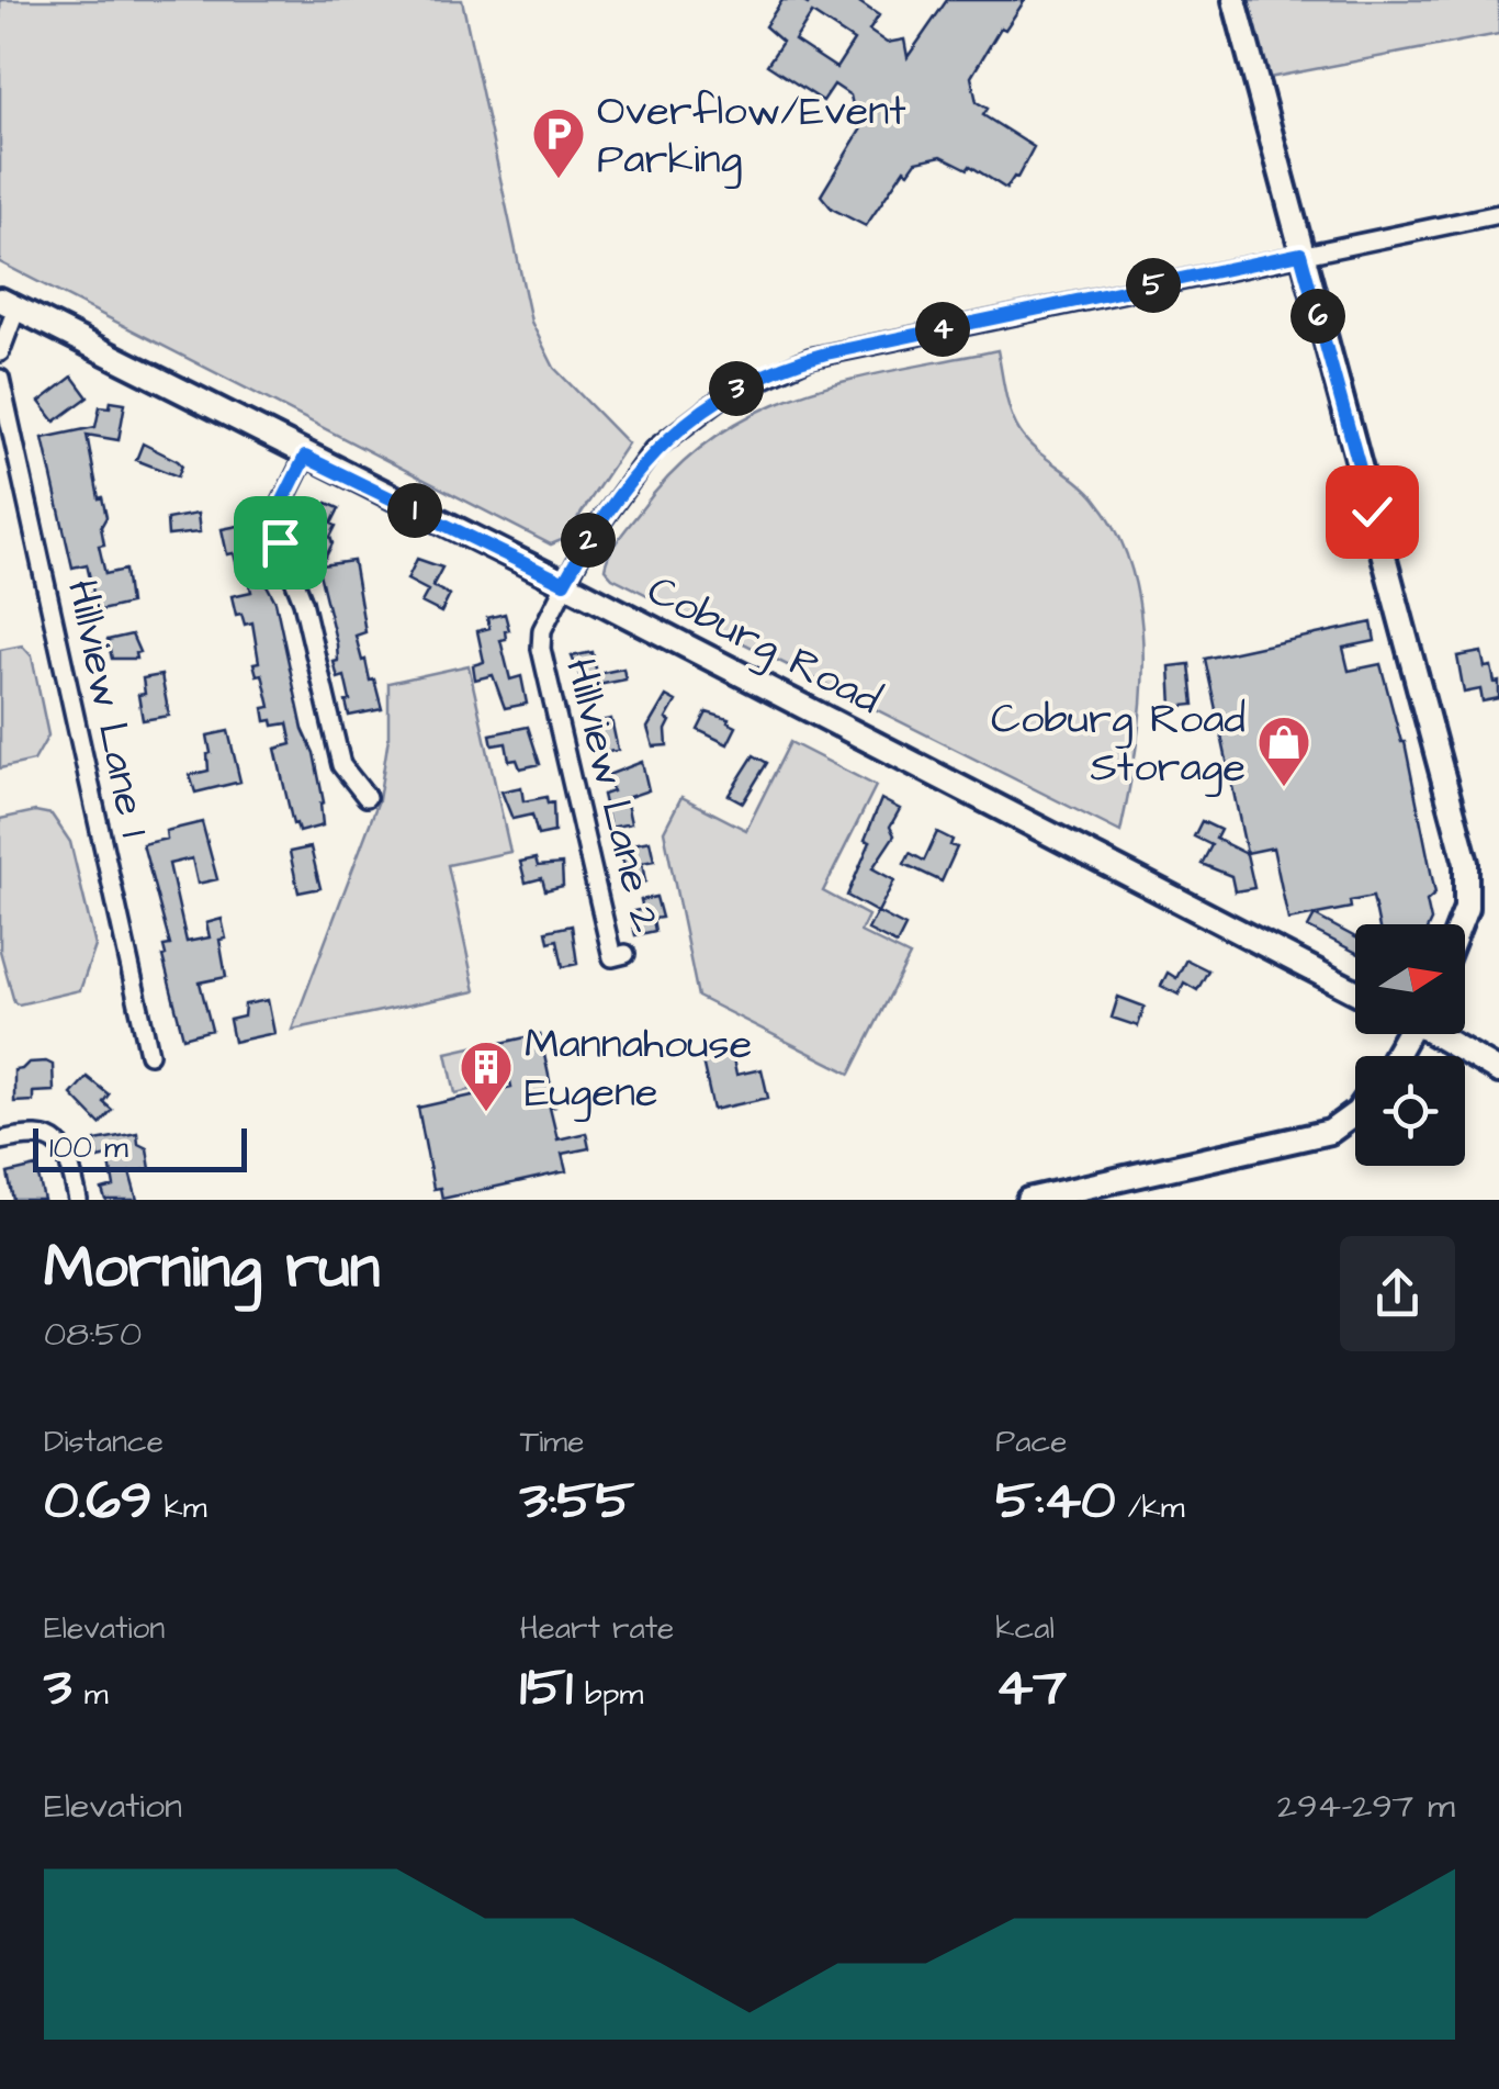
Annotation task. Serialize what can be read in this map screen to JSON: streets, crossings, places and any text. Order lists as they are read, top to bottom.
{
  "streets": {
    "main road": ["Coburg Road"],
    "street": ["Hillview Lane 1", "Hillview Lane 2"]
  },
  "crossings": [
    ["Coburg Road", "Hillview Lane 2"]
  ],
  "places": {
    "parking": ["Overflow/Event Parking"],
    "shop": ["Coburg Road Storage"],
    "building": ["Mannahouse Eugene"]
  },
  "scale_bar": "100 m",
  "north": "right",
  "page": {
    "pins": [
      "5",
      "6",
      "4",
      "3",
      "1",
      "2"
    ],
    "scale": "100 m",
    "heading": ["Morning run", "08:50"],
    "stats": [
      ["Distance", "0.69 km"],
      ["Time", "3:55"],
      ["Pace", "5:40 /km"],
      ["Elevation", "3 m"],
      ["Heart rate", "151 bpm"],
      ["kcal", "47"]
    ],
    "chart": ["Elevation", "294–297 m"]
  }
}
